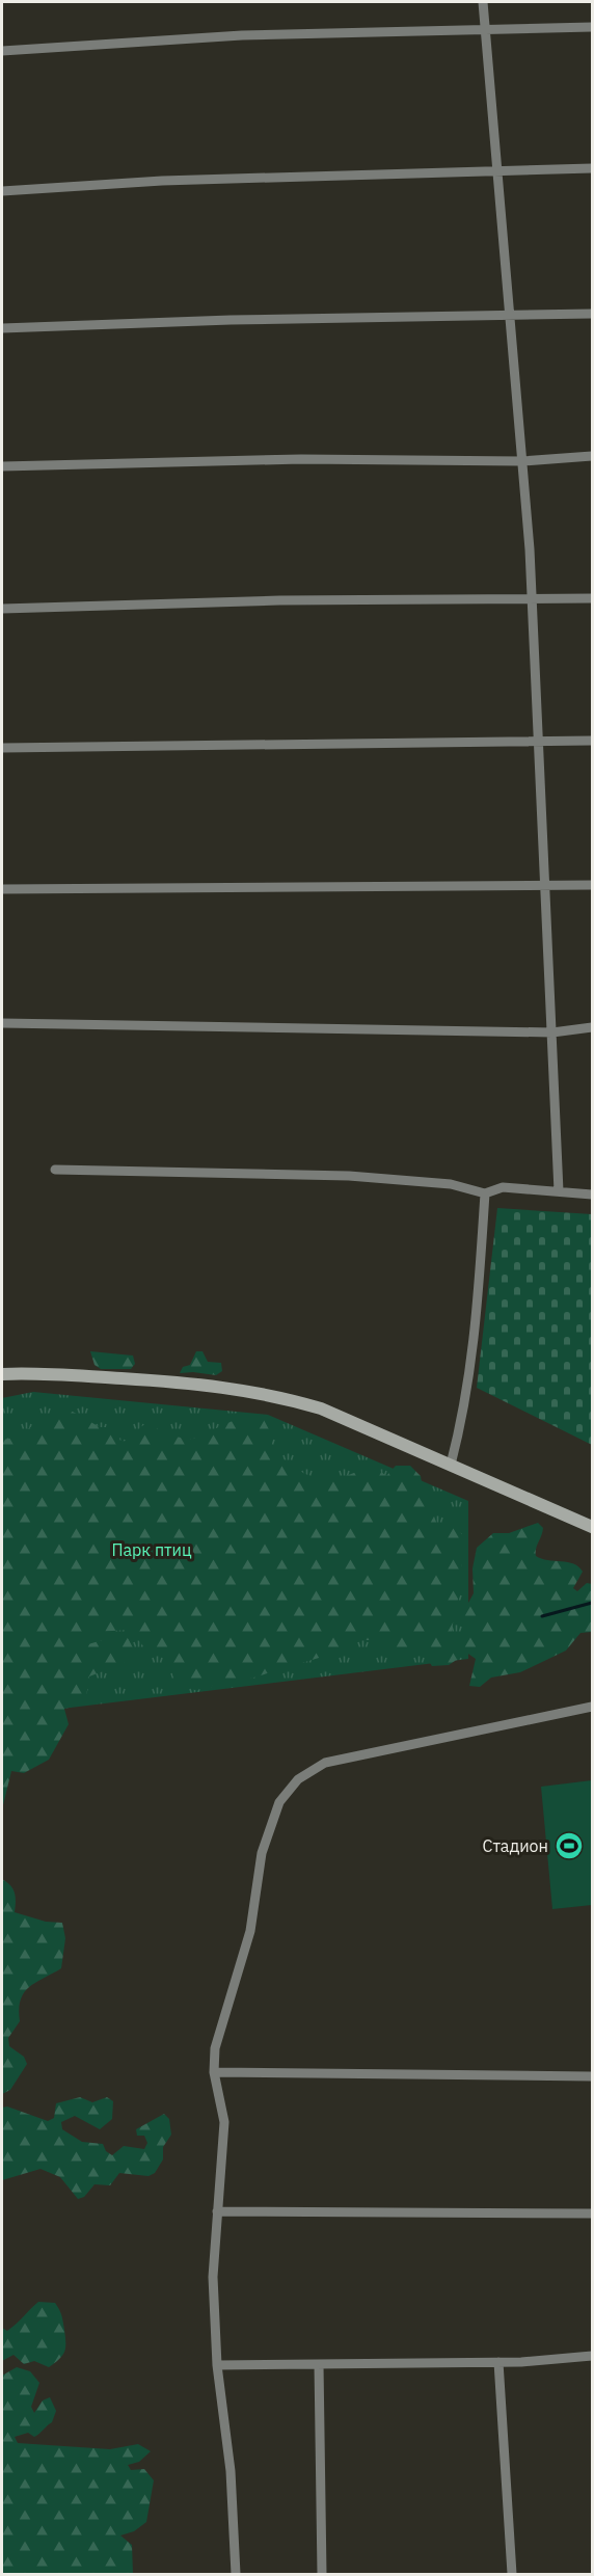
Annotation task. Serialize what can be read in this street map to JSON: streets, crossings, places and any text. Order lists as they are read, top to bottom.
{
  "parks": ["Парк птиц"],
  "places": {
    "sports": ["Стадион"]
  }
}
